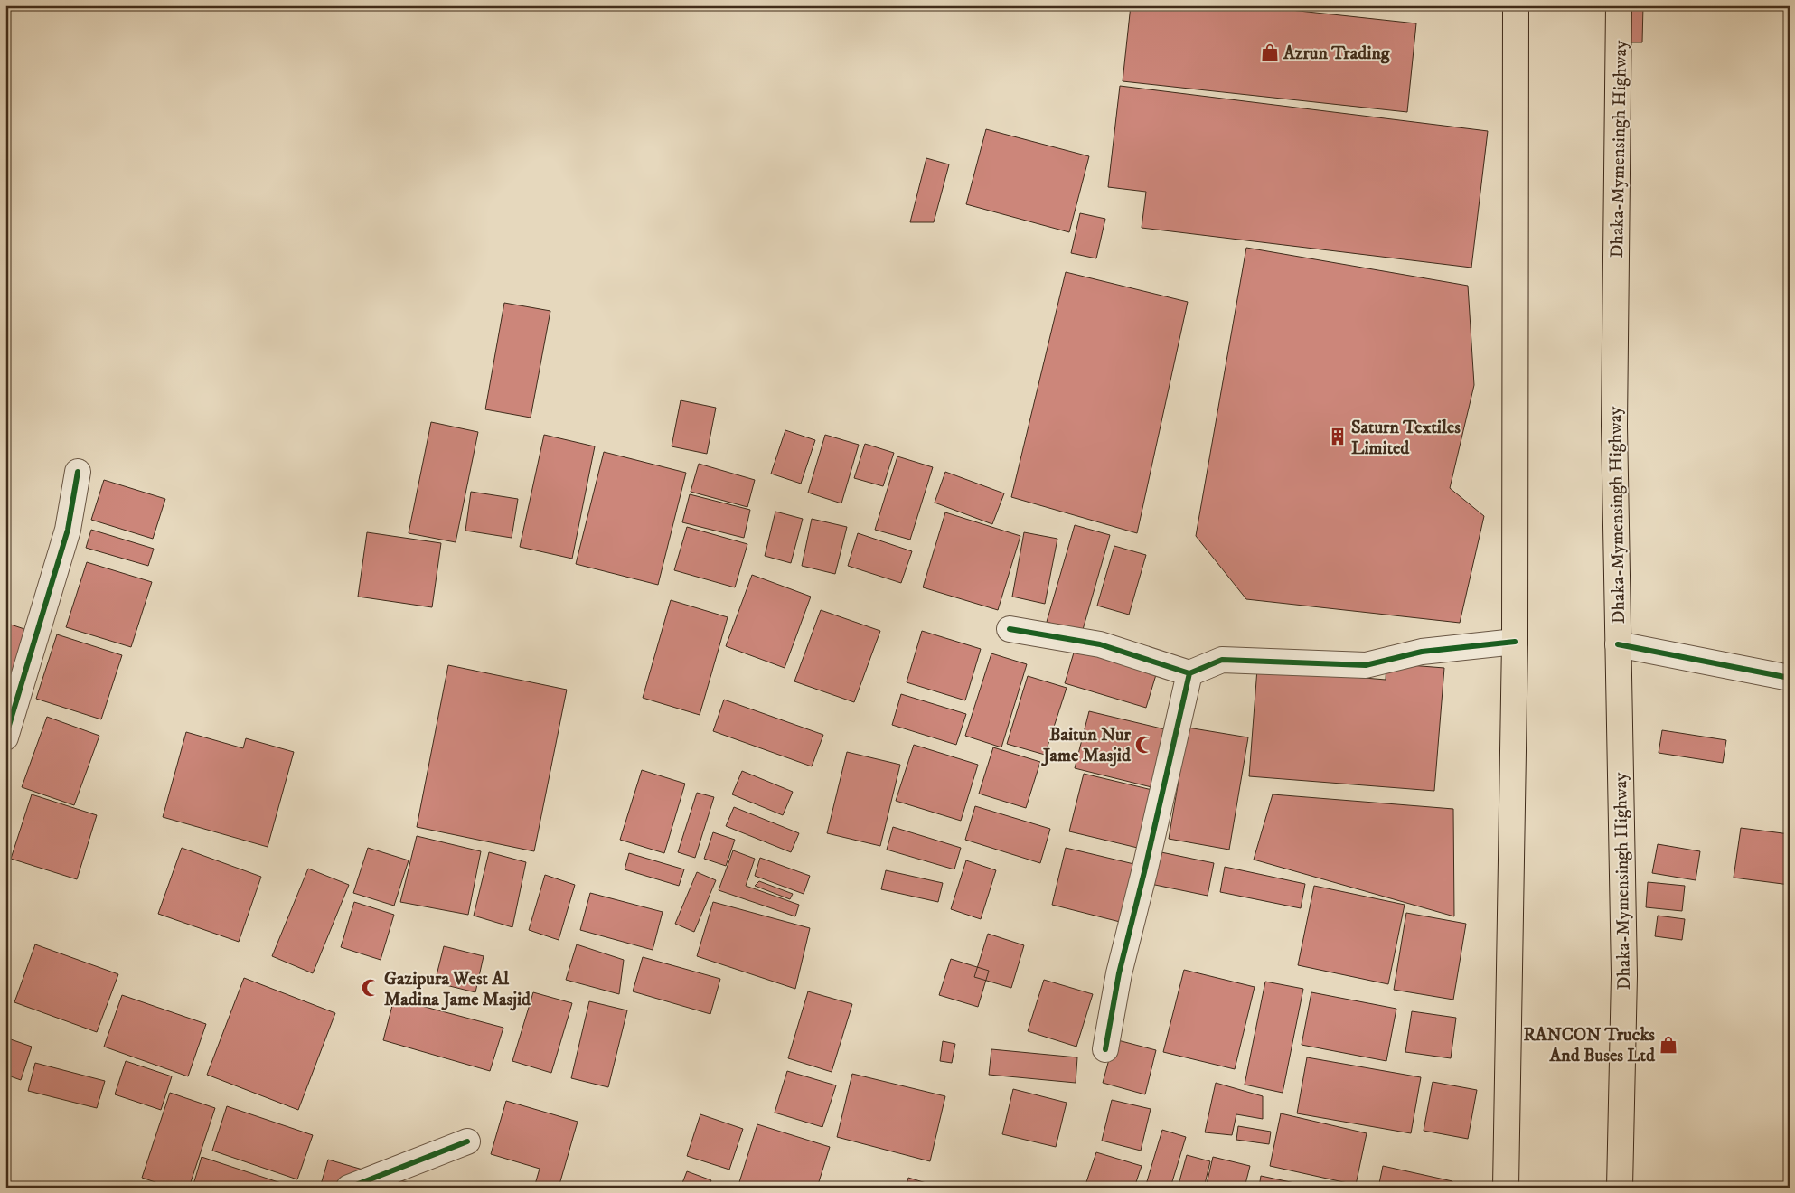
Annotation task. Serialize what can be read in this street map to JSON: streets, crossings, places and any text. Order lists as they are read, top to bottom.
{
  "streets": {
    "highway": ["Dhaka-Mymensingh Highway"]
  },
  "places": {
    "shop": ["Azrun Trading", "RANCON Trucks And Buses Ltd"],
    "building": ["Saturn Textiles Limited"],
    "mosque": ["Baitun Nur Jame Masjid", "Gazipura West Al Madina Jame Masjid"]
  }
}
